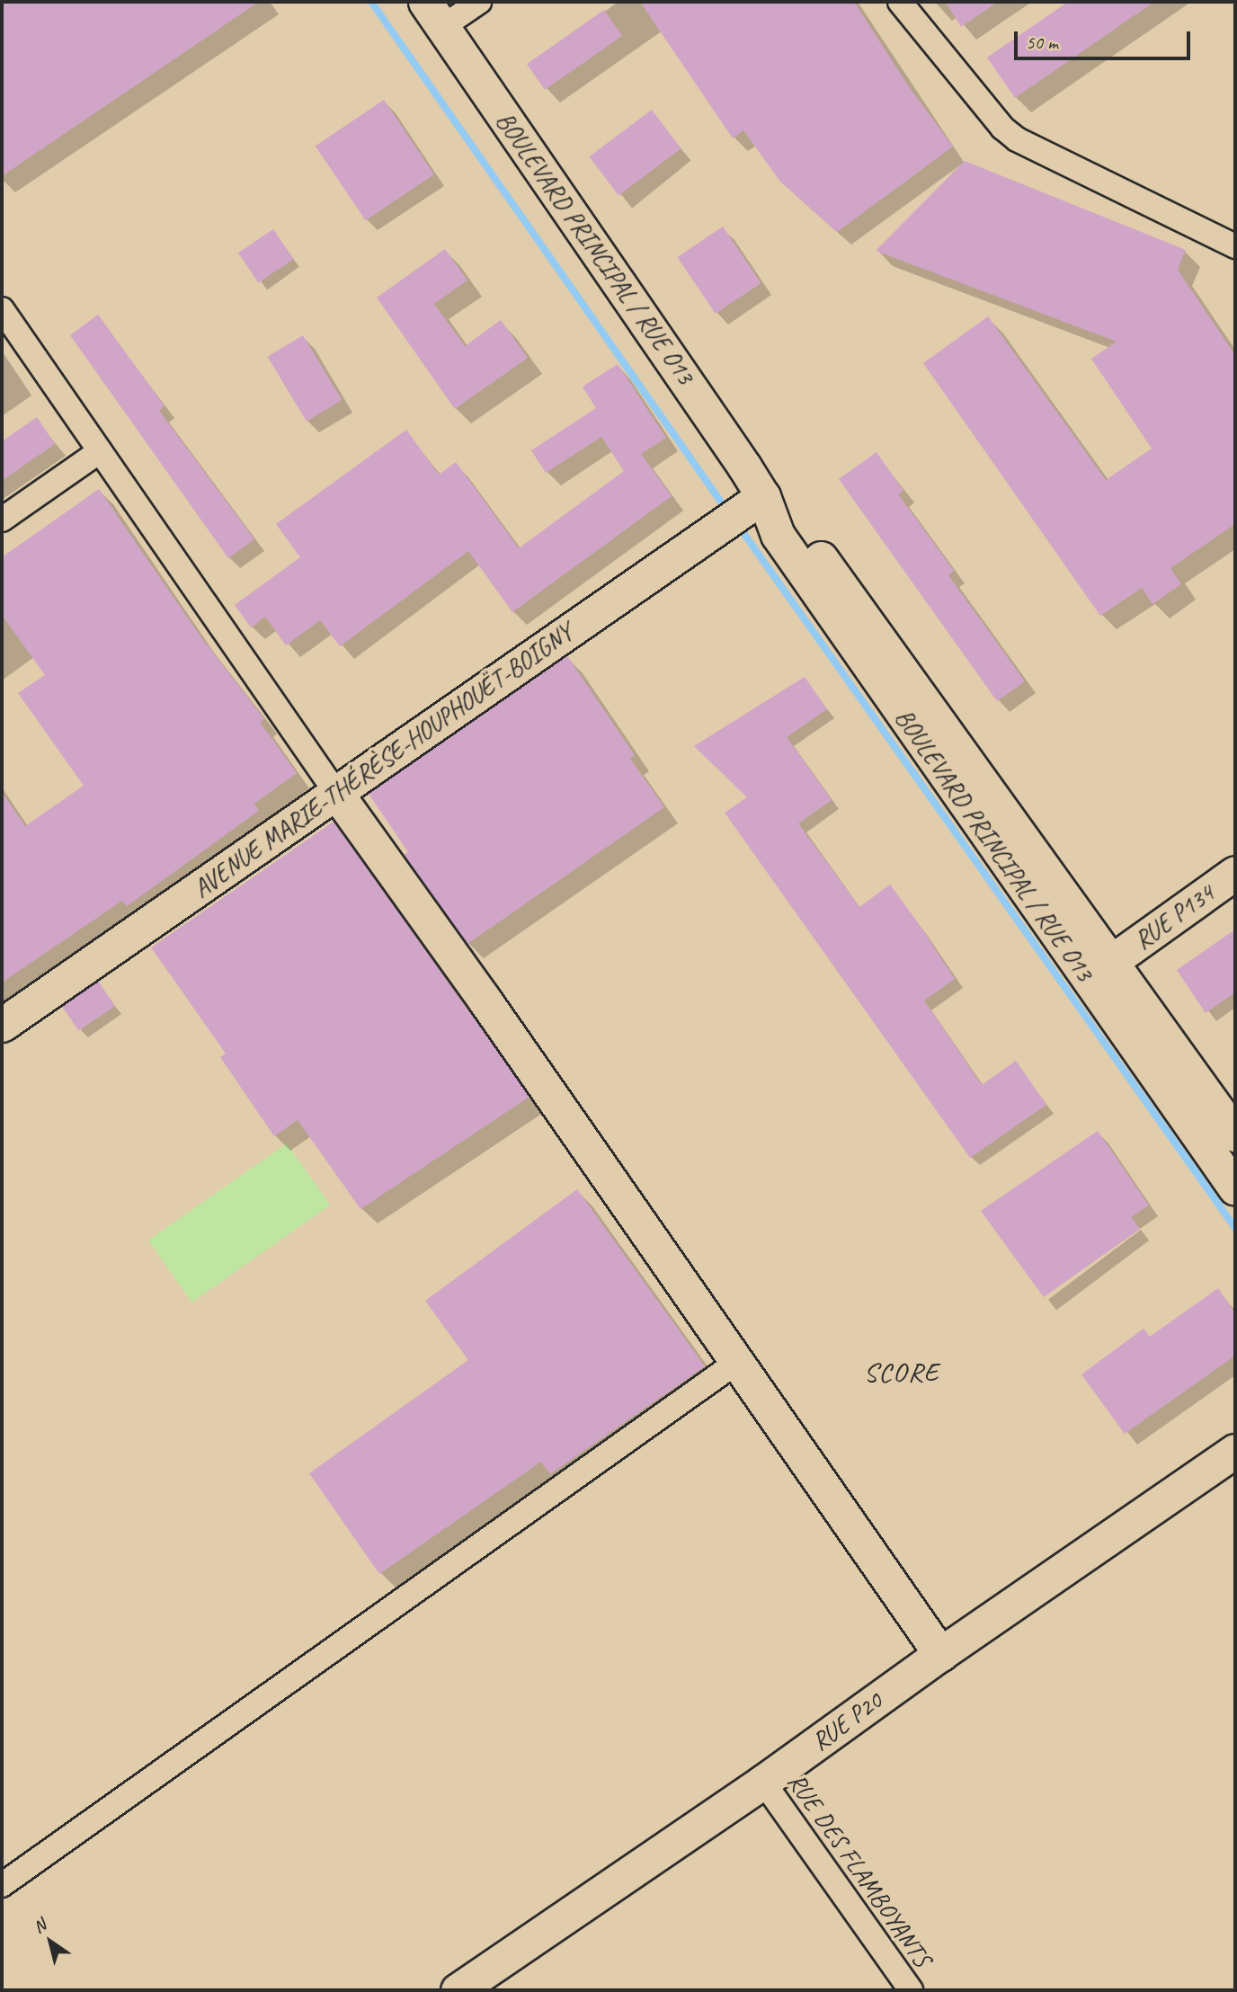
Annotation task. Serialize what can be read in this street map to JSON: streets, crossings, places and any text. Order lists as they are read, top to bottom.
{
  "streets": {
    "street": [
      "BOULEVARD PRINCIPAL / RUE O13",
      "AVENUE MARIE-THÉRÈSE-HOUPHOUËT-BOIGNY",
      "RUE P134",
      "RUE P20",
      "RUE DES FLAMBOYANTS"
    ]
  },
  "crossings": [
    ["BOULEVARD PRINCIPAL / RUE O13", "AVENUE MARIE-THÉRÈSE-HOUPHOUËT-BOIGNY"],
    ["BOULEVARD PRINCIPAL / RUE O13", "RUE P134"],
    ["RUE P20", "RUE DES FLAMBOYANTS"]
  ],
  "districts": ["SCORE"],
  "scale_bar": "50 m",
  "north": "top left"
}
